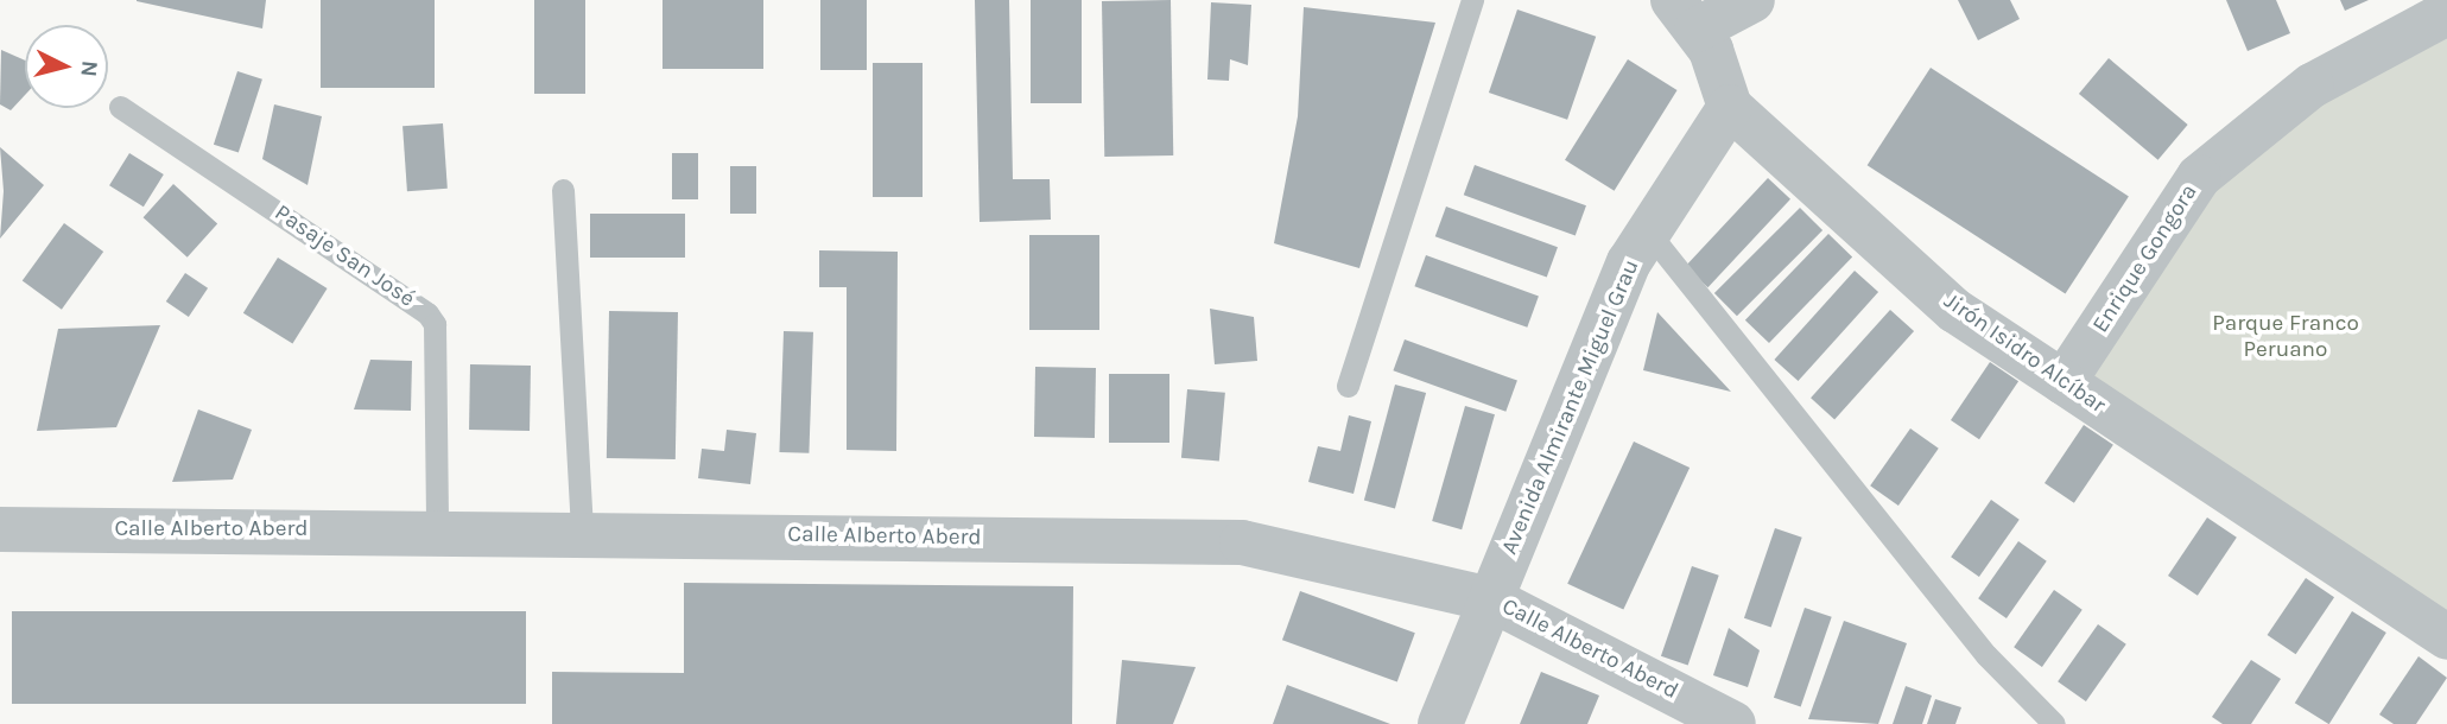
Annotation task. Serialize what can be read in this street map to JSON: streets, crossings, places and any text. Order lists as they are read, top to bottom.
{
  "streets": {
    "street": [
      "Enrique Gongora",
      "Jirón Isidro Alcíbar",
      "Avenida Almirante Miguel Grau",
      "Calle Alberto Aberd"
    ],
    "lane": ["Pasaje San José"]
  },
  "crossings": [
    ["Pasaje San José", "Calle Alberto Aberd"],
    ["Enrique Gongora", "Jirón Isidro Alcíbar"],
    ["Jirón Isidro Alcíbar", "Avenida Almirante Miguel Grau"],
    ["Avenida Almirante Miguel Grau", "Calle Alberto Aberd"]
  ],
  "parks": ["Parque Franco Peruano"],
  "north": "right"
}
